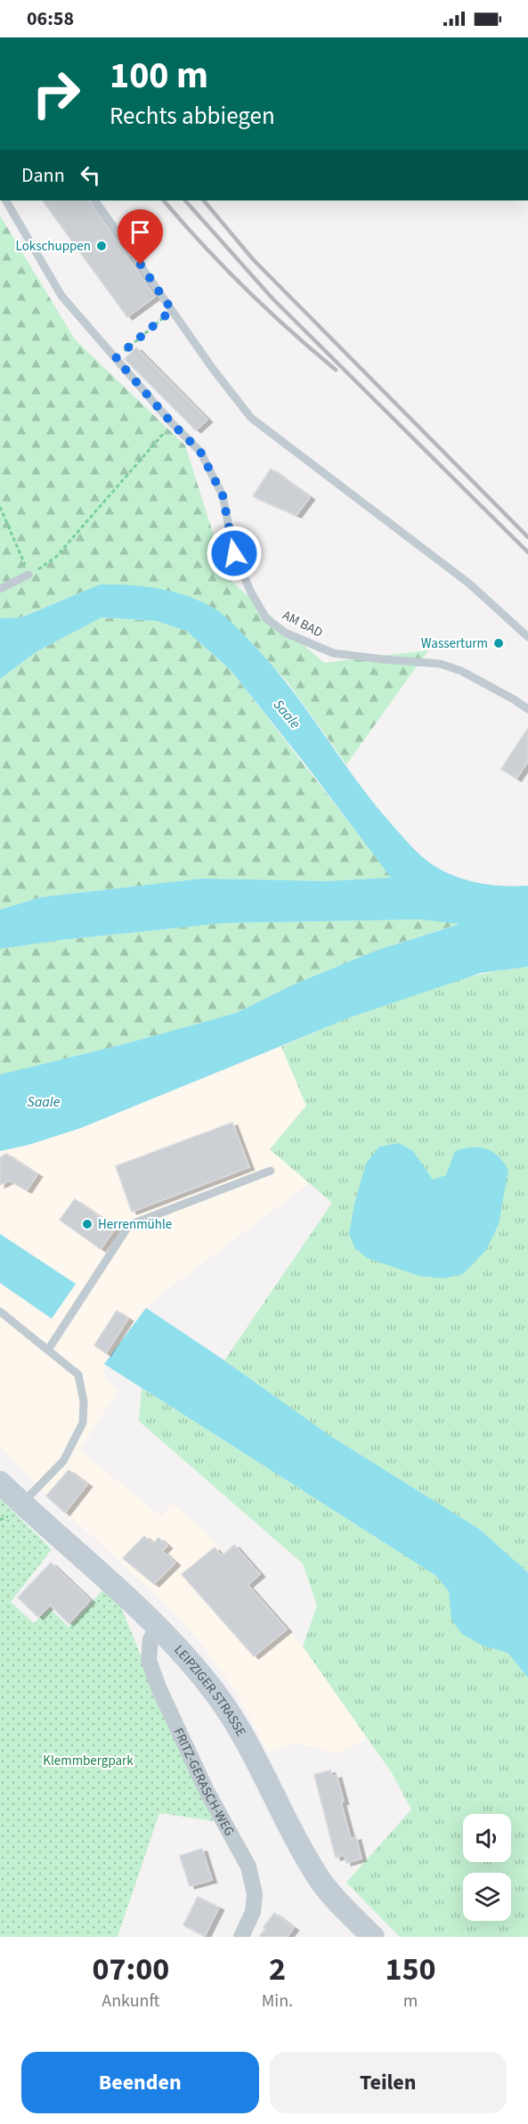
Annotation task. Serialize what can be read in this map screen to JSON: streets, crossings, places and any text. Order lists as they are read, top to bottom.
{
  "streets": {
    "street": ["LEIPZIGER STRASSE", "FRITZ-GERASCH-WEG"],
    "lane": ["AM BAD"]
  },
  "crossings": [
    ["LEIPZIGER STRASSE", "FRITZ-GERASCH-WEG"]
  ],
  "water": ["Saale"],
  "parks": ["Klemmbergpark"],
  "places": ["Lokschuppen", "Wasserturm", "Herrenmühle"],
  "page": {
    "status": "06:58",
    "turn": ["100 m", "Rechts abbiegen"],
    "then": "Dann",
    "eta": [
      "07:00",
      "Ankunft",
      "2",
      "Min.",
      "150",
      "m"
    ],
    "buttons": ["Beenden", "Teilen"]
  }
}
